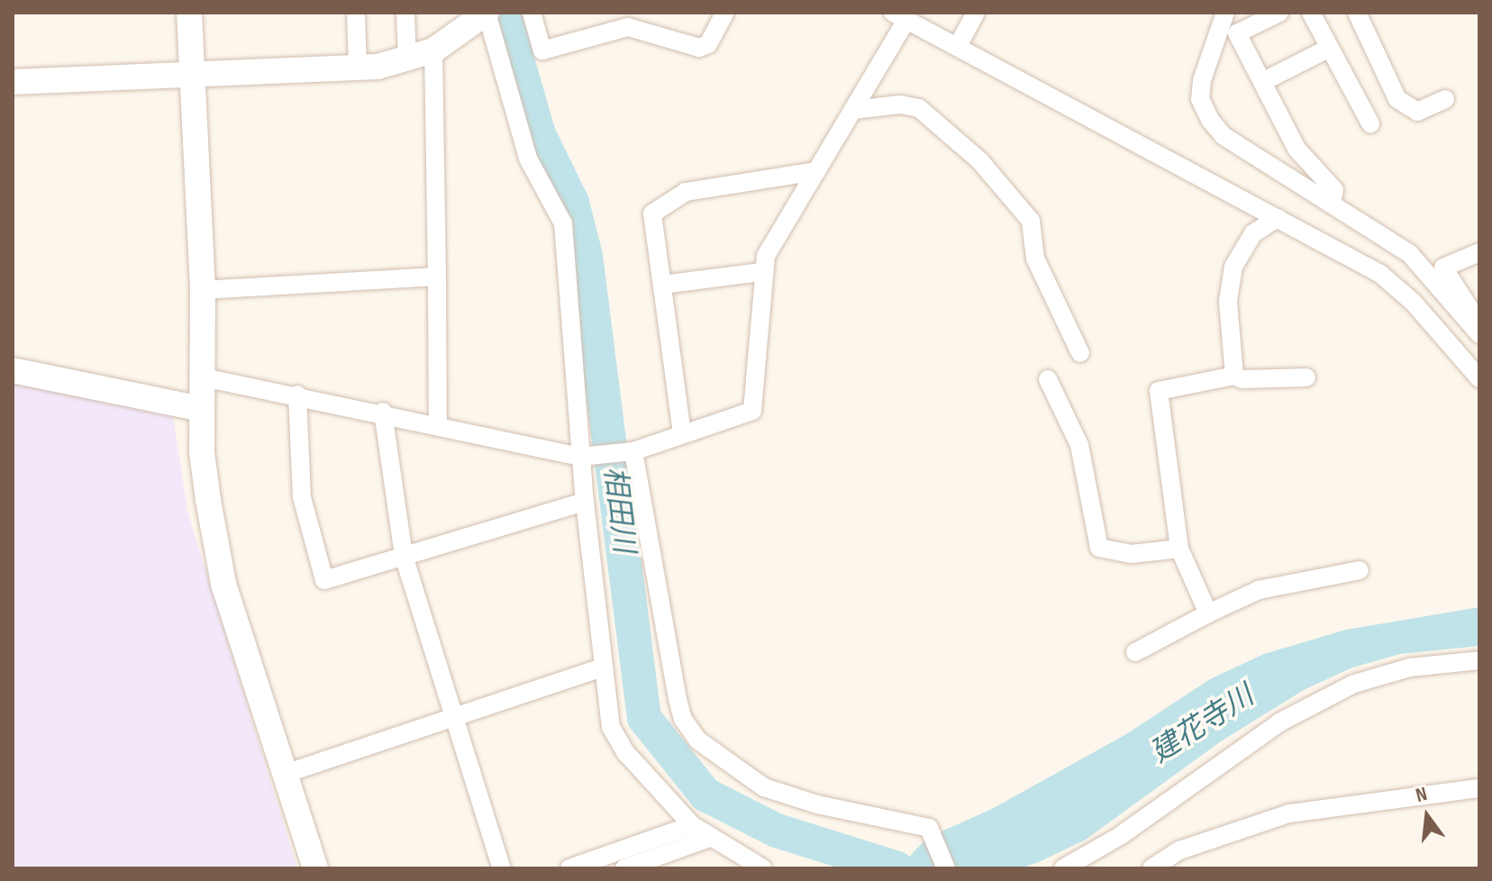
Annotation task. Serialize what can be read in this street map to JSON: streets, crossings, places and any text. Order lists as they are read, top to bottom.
{
  "water": ["相田川", "建花寺川"],
  "north": "top"
}
